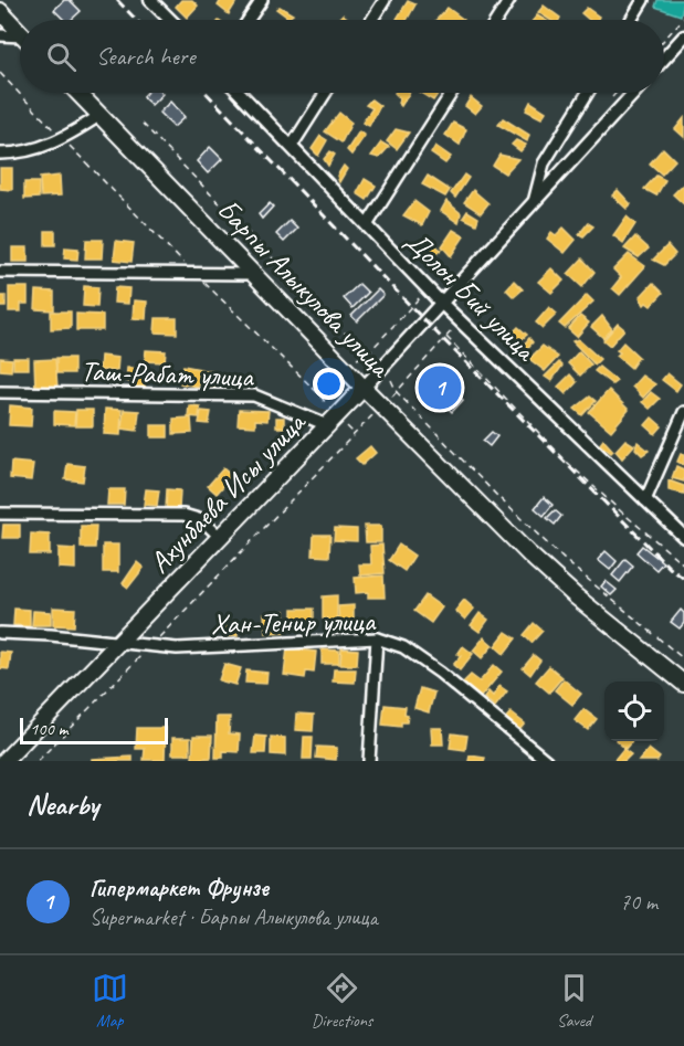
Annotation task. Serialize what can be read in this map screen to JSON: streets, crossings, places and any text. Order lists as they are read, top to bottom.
{
  "streets": {
    "main road": ["Барпы Алыкулова улица", "Ахунбаева Исы улица"],
    "street": ["Долон Бий улица", "Таш-Рабат улица", "Хан-Тенир улица"]
  },
  "crossings": [
    ["Барпы Алыкулова улица", "Ахунбаева Исы улица"],
    ["Долон Бий улица", "Ахунбаева Исы улица"],
    ["Таш-Рабат улица", "Ахунбаева Исы улица"],
    ["Ахунбаева Исы улица", "Хан-Тенир улица"]
  ],
  "scale_bar": "100 m",
  "page": {
    "search": "Search here",
    "pins": "1",
    "scale": "100 m",
    "heading": "Nearby",
    "list": [
      {
        "mark": "1",
        "name": "Гипермаркет Фрунзе",
        "note": "Supermarket · Барпы Алыкулова улица",
        "value": "70 m"
      }
    ],
    "nav": ["Map", "Directions", "Saved"]
  }
}
